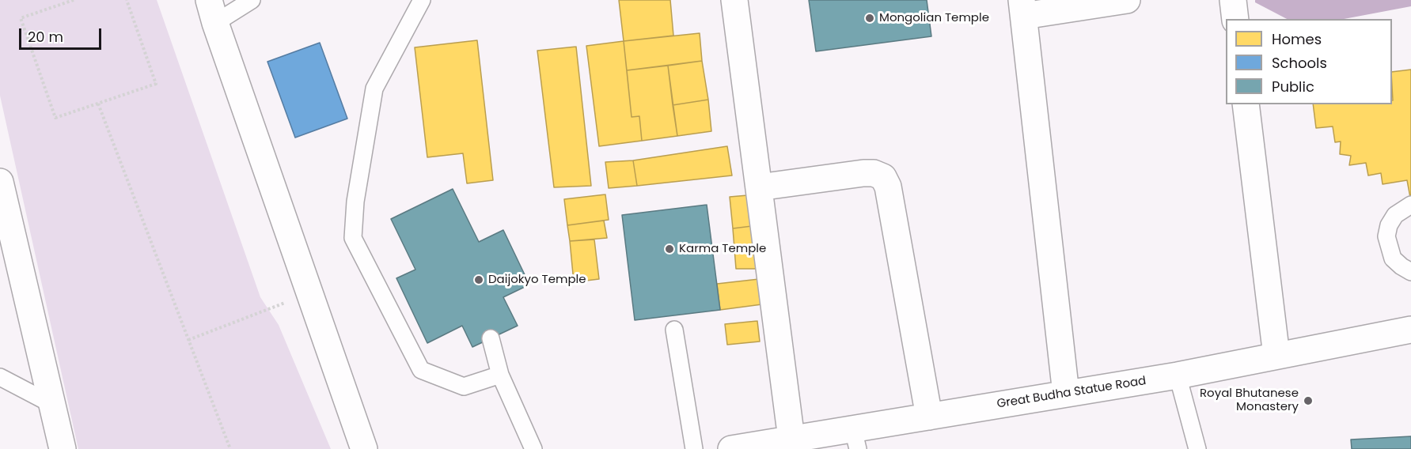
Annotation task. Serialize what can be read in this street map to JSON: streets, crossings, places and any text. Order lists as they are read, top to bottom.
{
  "streets": {
    "street": ["Great Budha Statue Road"]
  },
  "places": [
    "Mongolian Temple",
    "Karma Temple",
    "Daijokyo Temple",
    "Royal Bhutanese Monastery"
  ],
  "legend": ["Homes", "Schools", "Public"],
  "scale_bar": "20 m"
}
